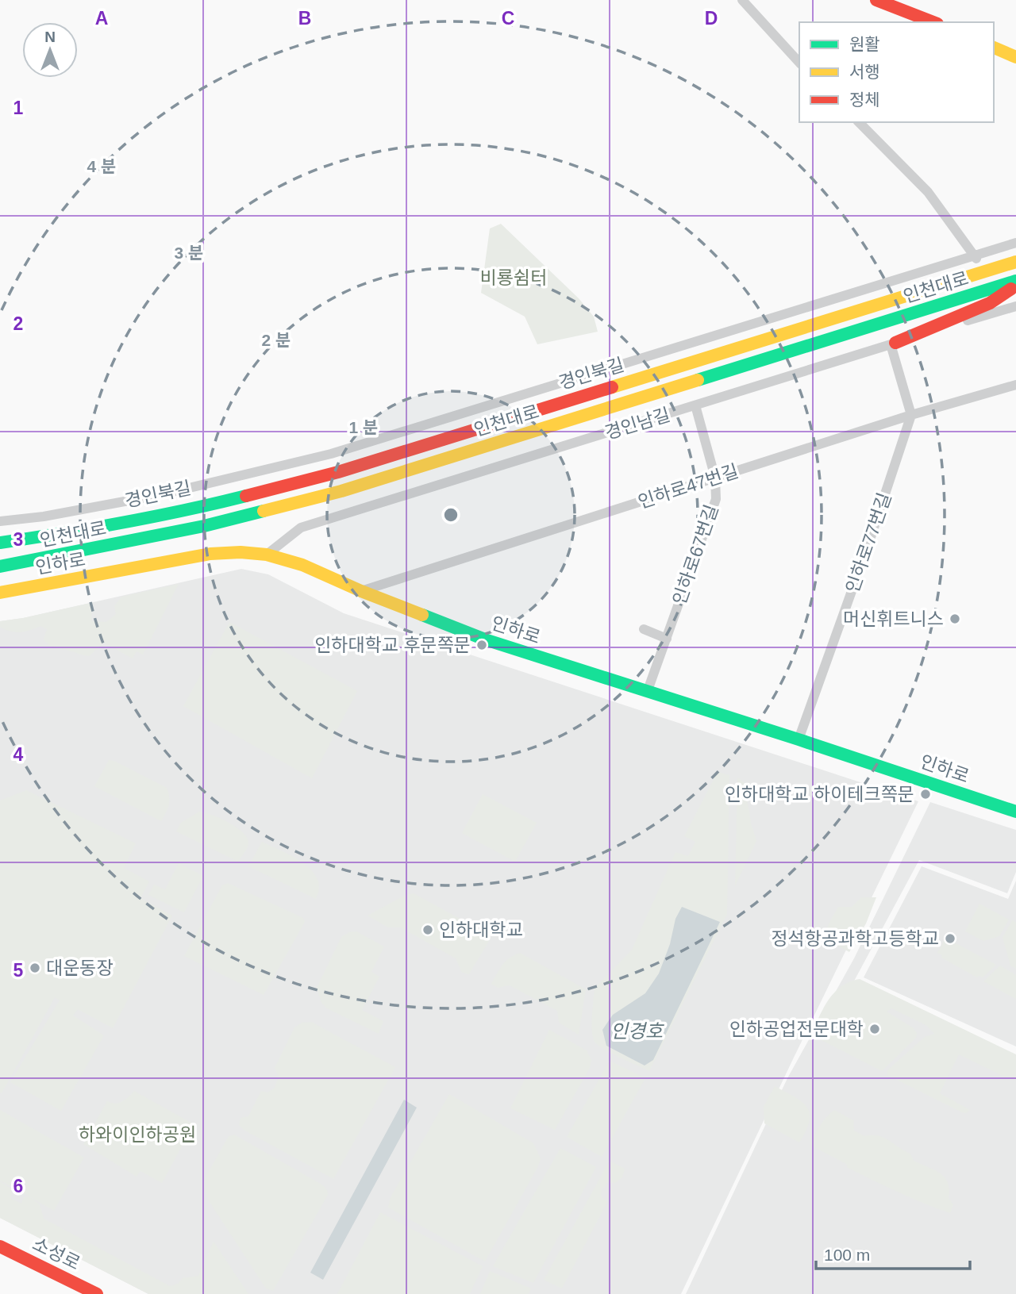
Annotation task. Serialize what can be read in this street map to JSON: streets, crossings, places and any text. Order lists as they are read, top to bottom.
{
  "streets": {
    "main road": ["인천대로", "인하로", "소성로"],
    "street": [
      "경인북길",
      "경인남길",
      "인하로47번길",
      "인하로77번길",
      "인하로67번길"
    ]
  },
  "crossings": [
    ["경인남길", "인하로67번길"],
    ["경인남길", "인하로"],
    ["인하로47번길", "인하로77번길"],
    ["인하로47번길", "인하로67번길"],
    ["인하로47번길", "인하로"],
    ["인하로77번길", "인하로"],
    ["인하로67번길", "인하로"]
  ],
  "water": ["인경호"],
  "parks": ["비룡쉼터", "하와이인하공원"],
  "places": [
    "머신휘트니스",
    "인하대학교 후문쪽문",
    "인하대학교 하이테크쪽문",
    "인하대학교",
    "정석항공과학고등학교",
    "대운동장",
    "인하공업전문대학"
  ],
  "legend": ["원활", "서행", "정체"],
  "scale_bar": "100 m",
  "north": "top",
  "grid": {
    "columns": [
      "A",
      "B",
      "C",
      "D"
    ],
    "rows": [
      "1",
      "2",
      "3",
      "4",
      "5",
      "6"
    ]
  },
  "rings": [
    "4 분",
    "3 분",
    "2 분",
    "1 분"
  ]
}
